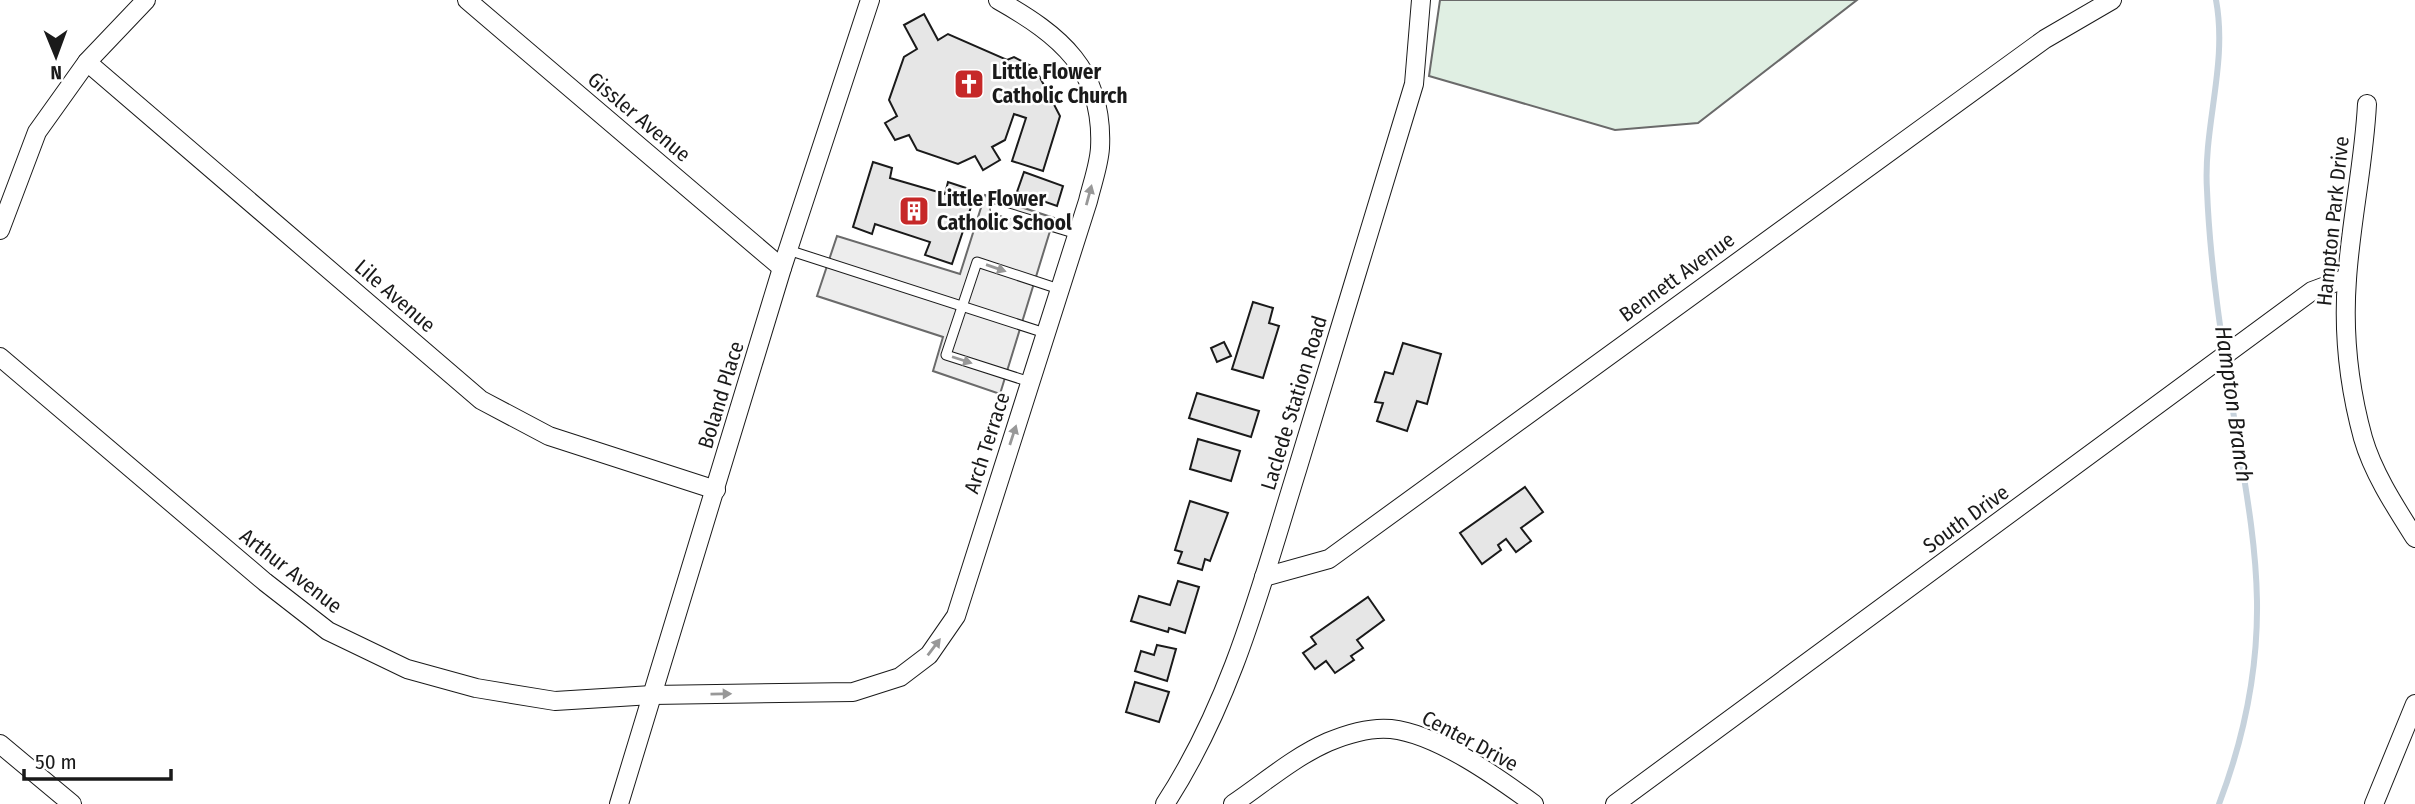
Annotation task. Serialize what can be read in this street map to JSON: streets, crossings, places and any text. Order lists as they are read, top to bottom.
{
  "streets": {
    "street": [
      "Gissler Avenue",
      "Hampton Park Drive",
      "Bennett Avenue",
      "Lile Avenue",
      "Boland Place",
      "Laclede Station Road",
      "Arch Terrace",
      "South Drive",
      "Arthur Avenue",
      "Center Drive"
    ]
  },
  "crossings": [
    ["Gissler Avenue", "Boland Place"],
    ["Hampton Park Drive", "South Drive"],
    ["Bennett Avenue", "Laclede Station Road"],
    ["Lile Avenue", "Boland Place"],
    ["Boland Place", "Arch Terrace"],
    ["Boland Place", "Arthur Avenue"],
    ["Arch Terrace", "Arthur Avenue"]
  ],
  "water": ["Hampton Branch"],
  "places": {
    "church": ["Little Flower Catholic Church"],
    "building": ["Little Flower Catholic School"]
  },
  "scale_bar": "50 m",
  "north": "bottom"
}
